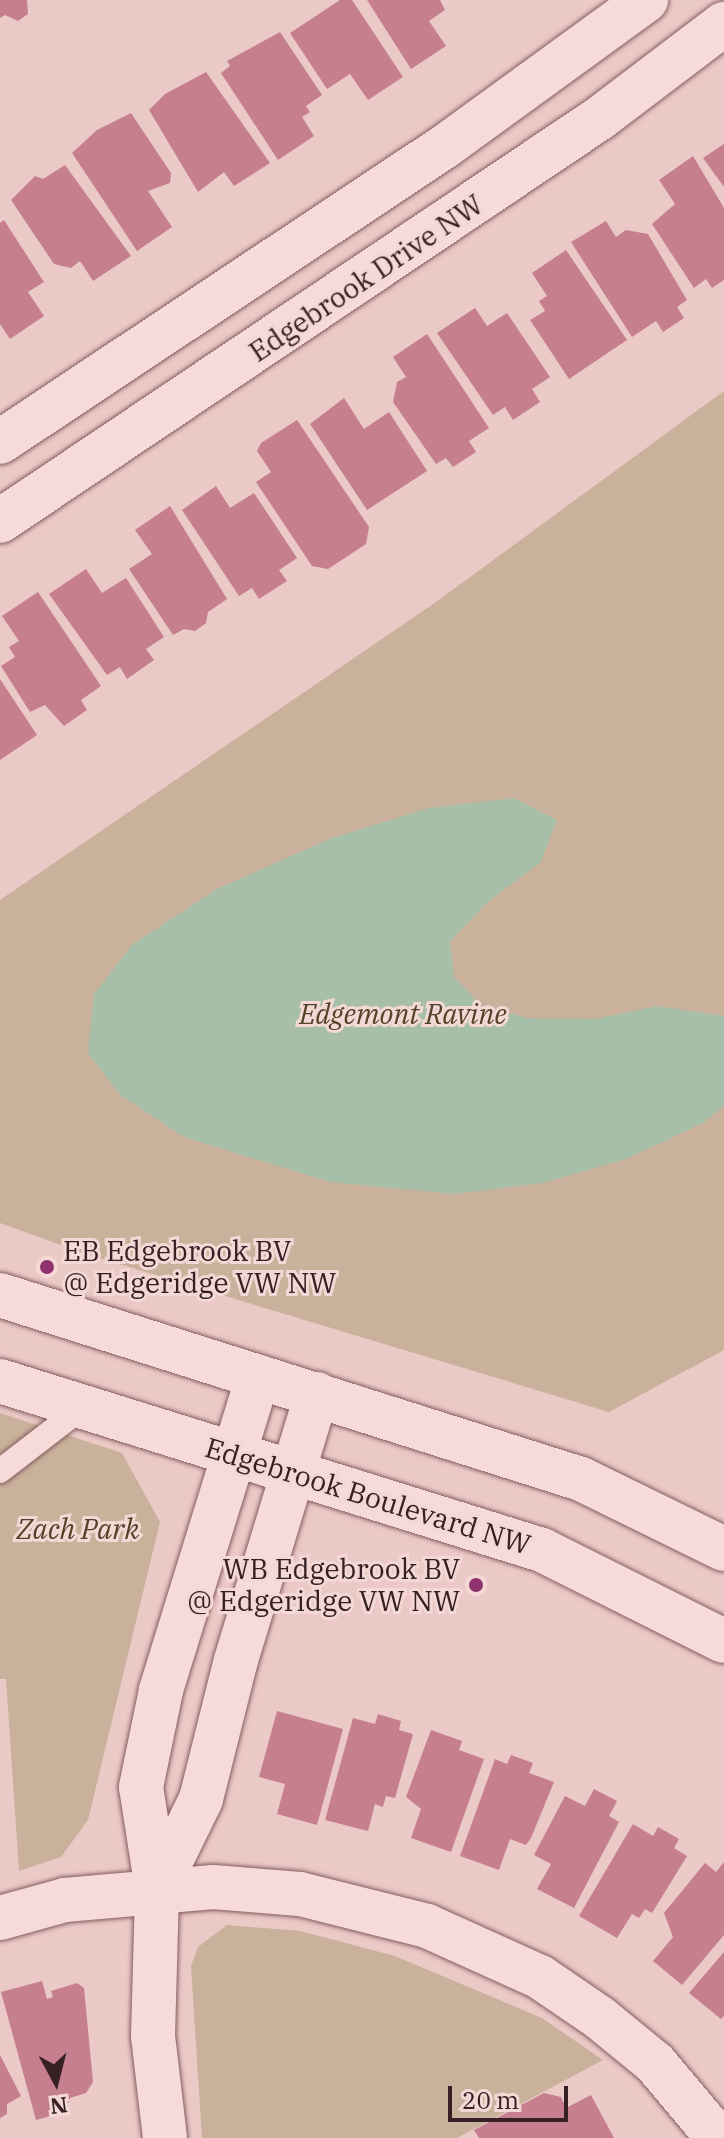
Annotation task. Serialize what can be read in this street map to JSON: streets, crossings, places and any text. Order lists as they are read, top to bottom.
{
  "streets": {
    "street": ["Edgebrook Drive NW", "Edgebrook Boulevard NW"]
  },
  "parks": ["Edgemont Ravine", "Zach Park"],
  "places": ["EB Edgebrook BV @ Edgeridge VW NW", "WB Edgebrook BV @ Edgeridge VW NW"],
  "scale_bar": "20 m",
  "north": "bottom"
}
